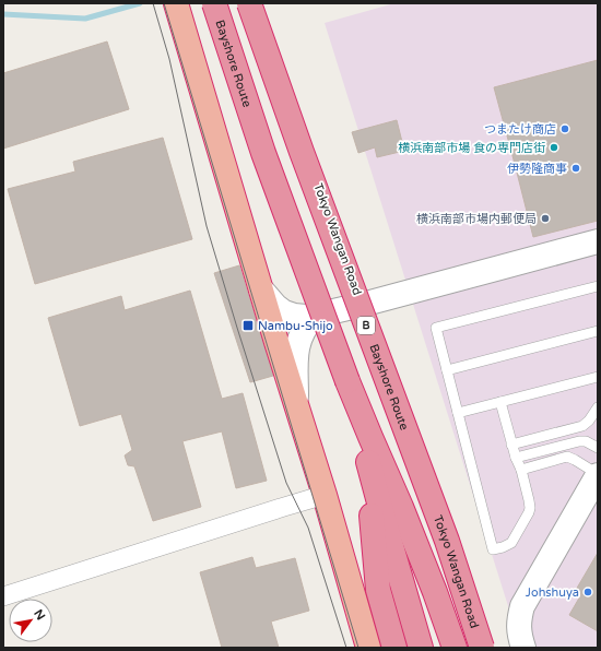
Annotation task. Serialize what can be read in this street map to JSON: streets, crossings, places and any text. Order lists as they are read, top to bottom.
{
  "streets": {
    "highway": ["Bayshore Route", "Tokyo Wangan Road", "B"]
  },
  "crossings": [
    ["Bayshore Route", "Tokyo Wangan Road"]
  ],
  "places": {
    "other": [
      "つまたけ商店",
      "横浜南部市場 食の専門店街",
      "伊勢隆商事",
      "横浜南部市場内郵便局",
      "Johshuya"
    ],
    "transit": ["Nambu-Shijo"]
  },
  "north": "top right"
}
